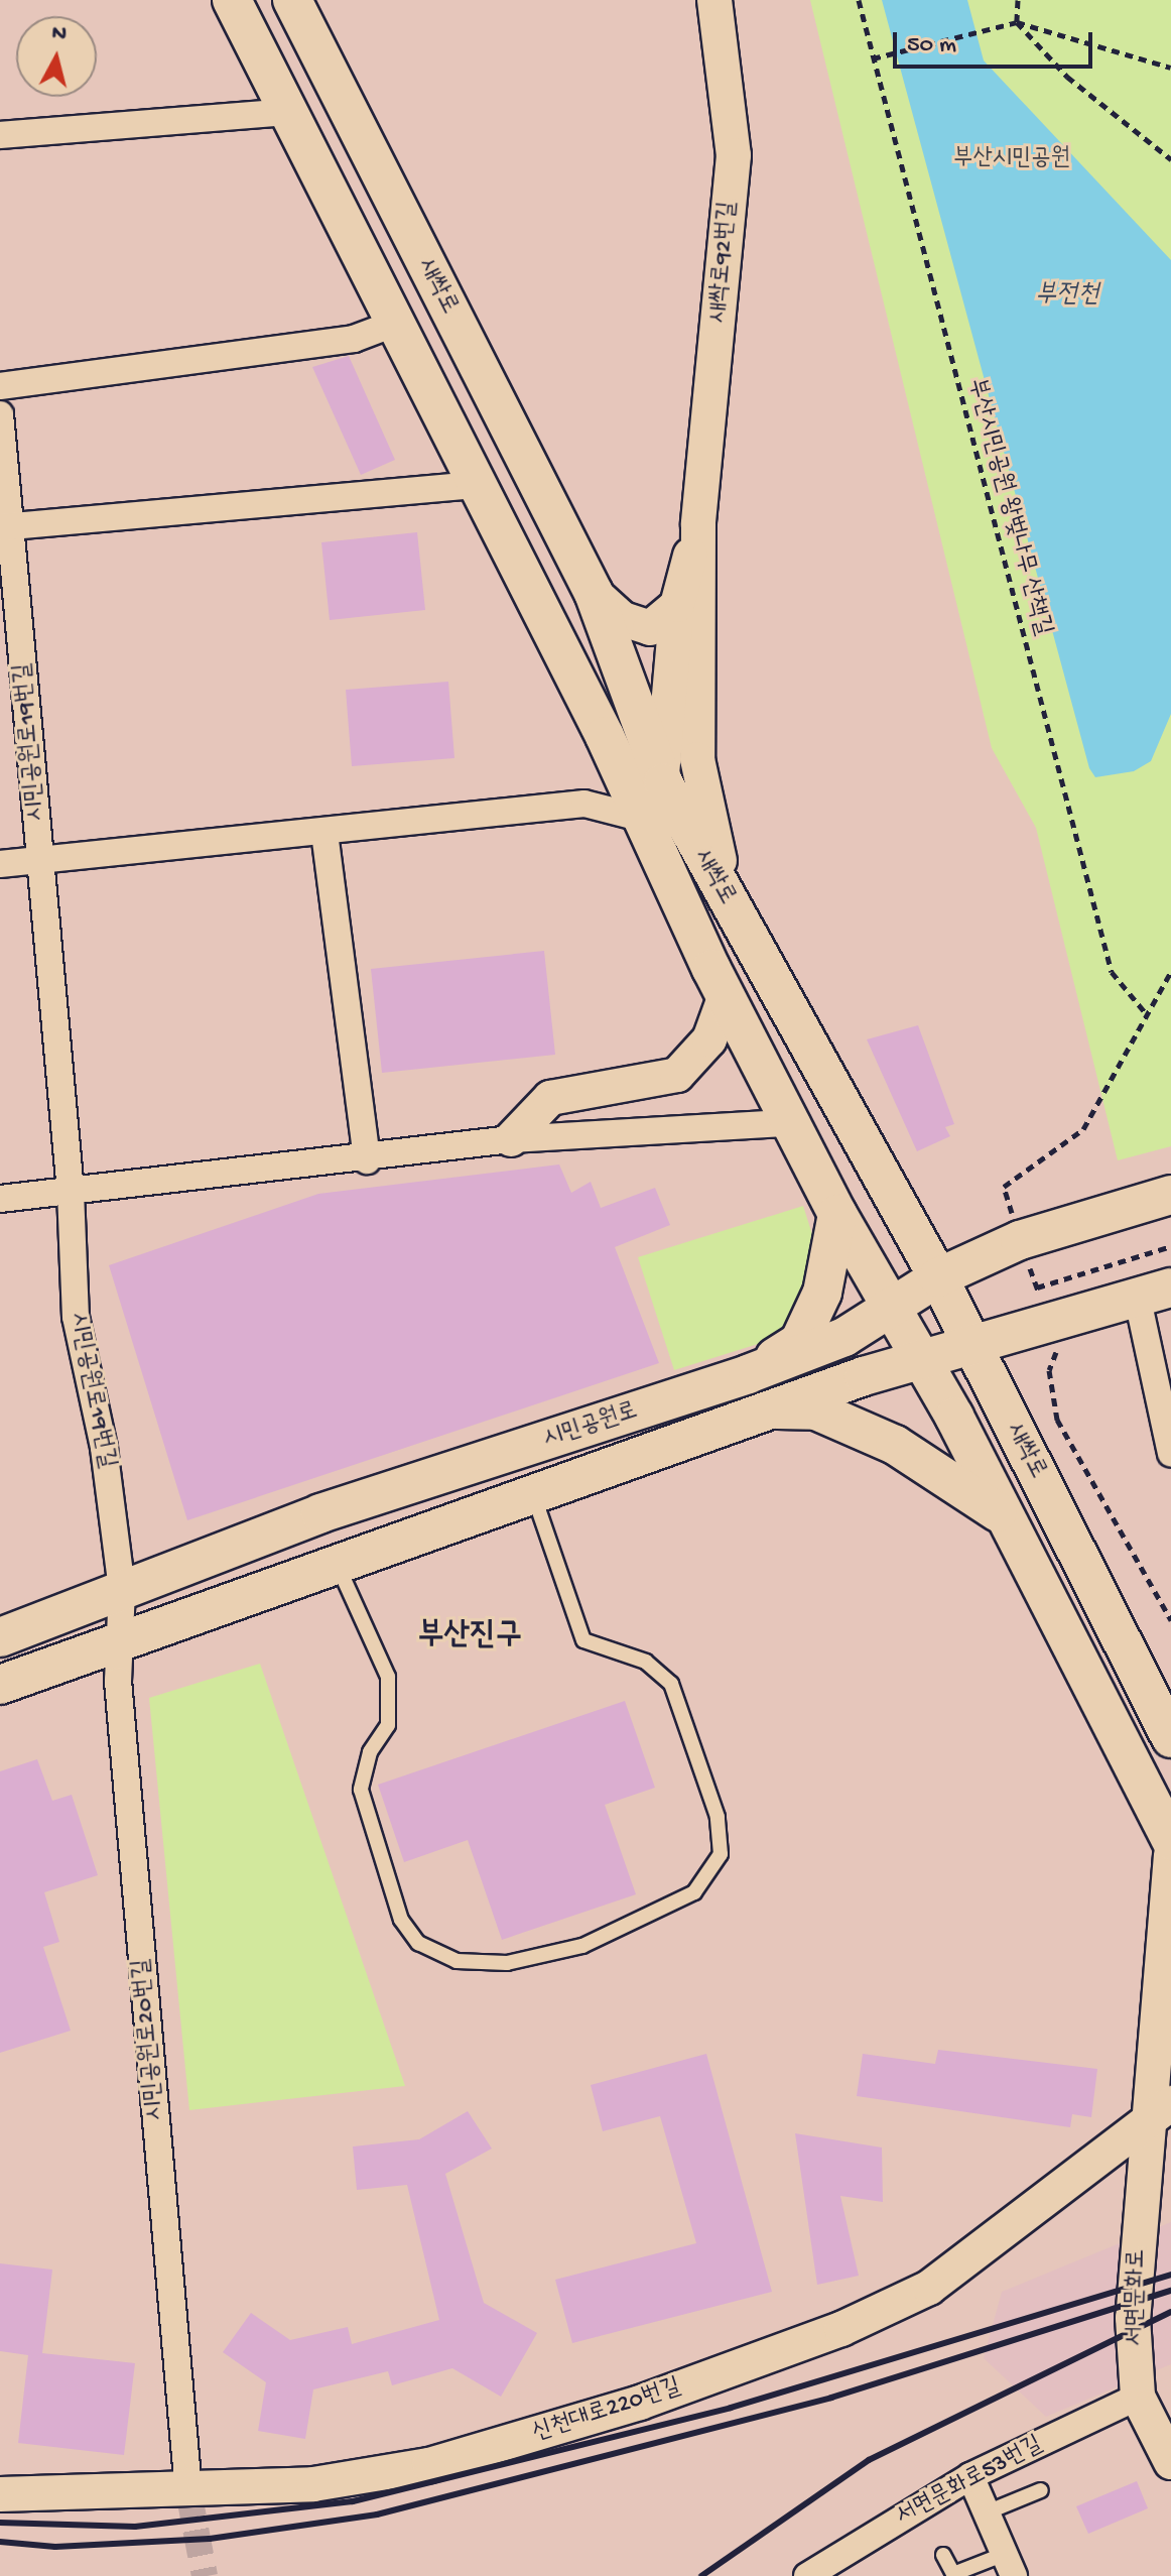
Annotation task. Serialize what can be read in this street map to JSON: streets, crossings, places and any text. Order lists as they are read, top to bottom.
{
  "streets": {
    "main road": ["새싹로", "시민공원로"],
    "street": [
      "새싹로92번길",
      "시민공원로19번길",
      "시민공원로20번길",
      "서면문화로",
      "신천대로220번길",
      "서면문화로53번길"
    ],
    "path": ["부산시민공원 왕벚나무 산책길"]
  },
  "crossings": [
    ["새싹로92번길", "새싹로"],
    ["새싹로", "시민공원로"],
    ["시민공원로19번길", "시민공원로"],
    ["시민공원로19번길", "시민공원로20번길"],
    ["시민공원로", "시민공원로20번길"],
    ["시민공원로20번길", "신천대로220번길"],
    ["서면문화로", "신천대로220번길"],
    ["서면문화로", "서면문화로53번길"]
  ],
  "districts": ["부산진구"],
  "water": ["부전천"],
  "parks": ["부산시민공원"],
  "scale_bar": "50 m",
  "north": "top"
}
